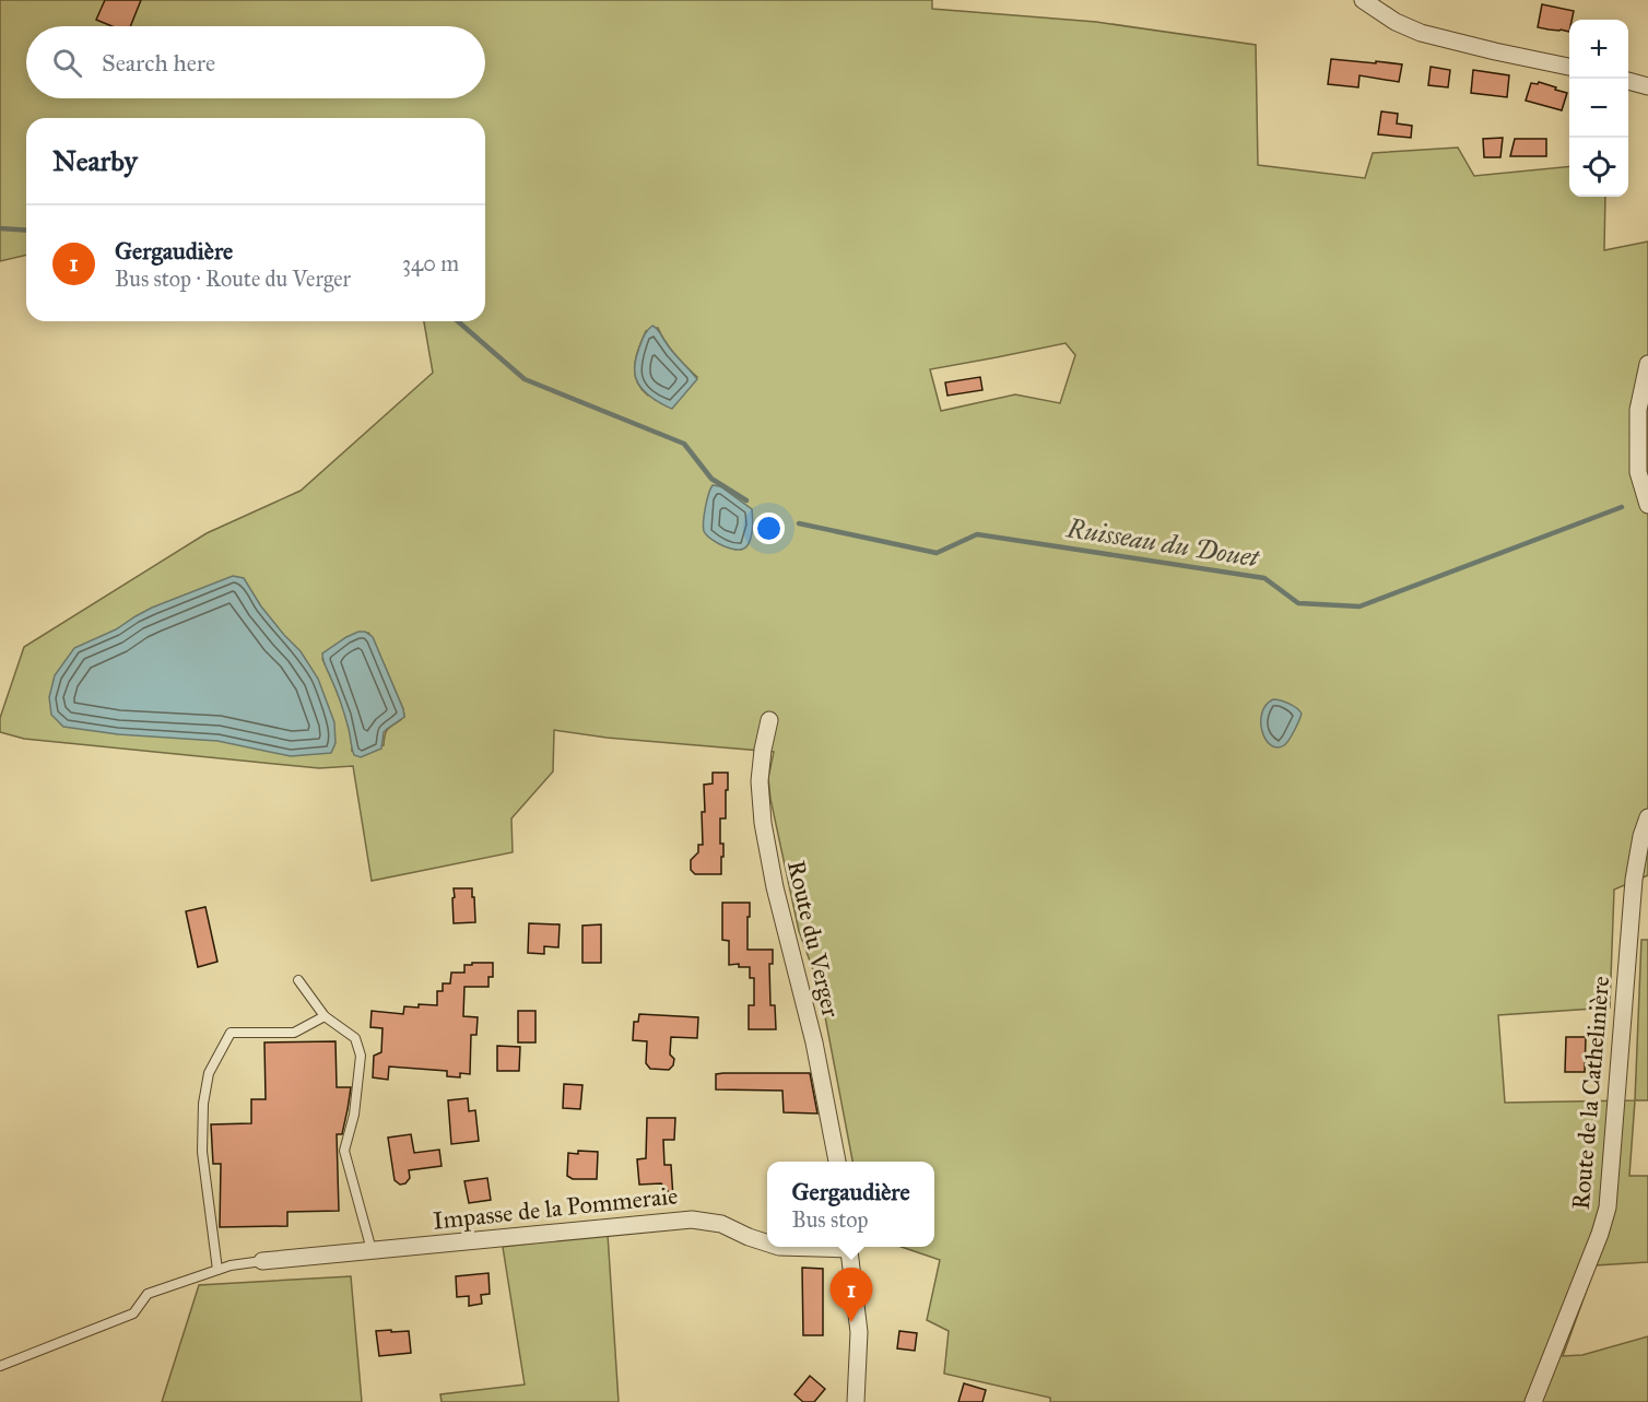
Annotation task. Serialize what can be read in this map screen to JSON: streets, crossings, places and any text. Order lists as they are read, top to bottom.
{
  "streets": {
    "street": ["Route du Verger", "Route de la Cathelinière", "Impasse de la Pommeraie"]
  },
  "water": ["Ruisseau du Douet"],
  "page": {
    "map_buttons": ["+", "−"],
    "search": "Search here",
    "heading": "Nearby",
    "list": [
      {
        "mark": "1",
        "name": "Gergaudière",
        "note": "Bus stop · Route du Verger",
        "value": "340 m"
      }
    ],
    "popup": ["Gergaudière", "Bus stop"],
    "pins": "1"
  }
}
